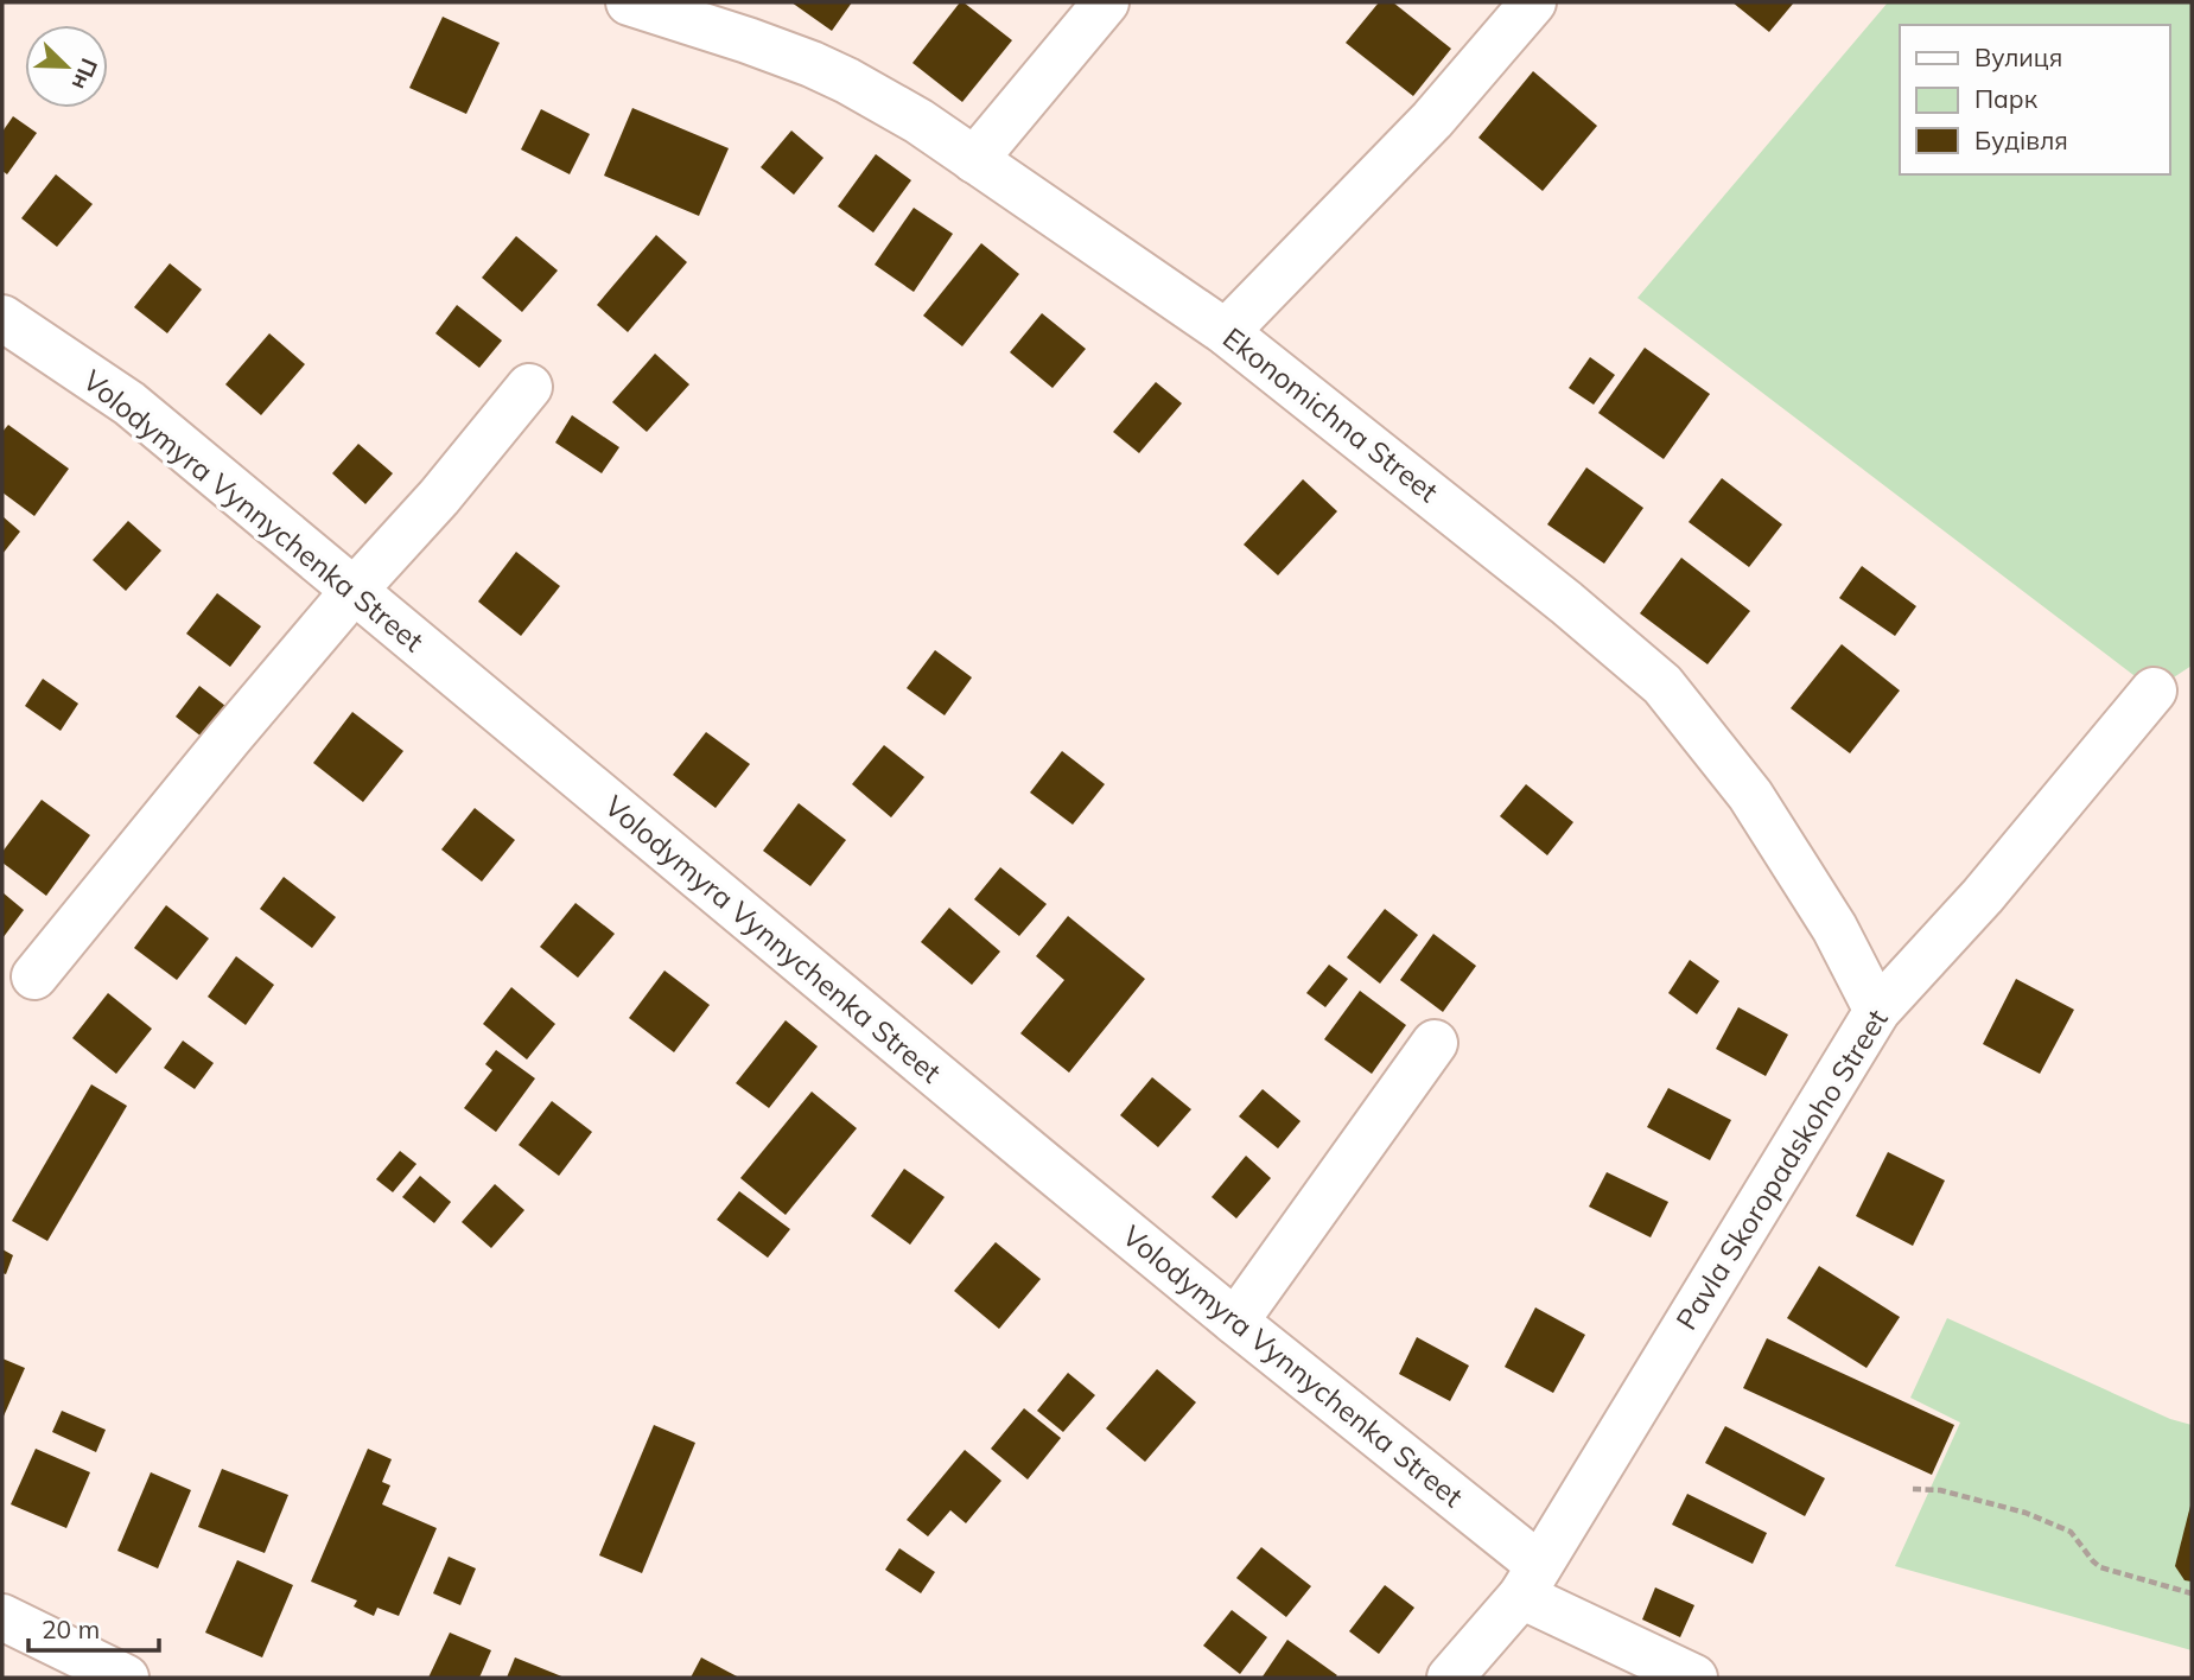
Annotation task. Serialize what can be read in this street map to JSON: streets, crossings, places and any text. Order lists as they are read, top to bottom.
{
  "streets": {
    "street": ["Ekonomichna Street", "Volodymyra Vynnychenka Street", "Pavla Skoropadskoho Street"]
  },
  "crossings": [
    ["Ekonomichna Street", "Pavla Skoropadskoho Street"],
    ["Volodymyra Vynnychenka Street", "Pavla Skoropadskoho Street"]
  ],
  "legend": ["Вулиця", "Парк", "Будівля"],
  "scale_bar": "20 m",
  "north": "bottom right"
}
